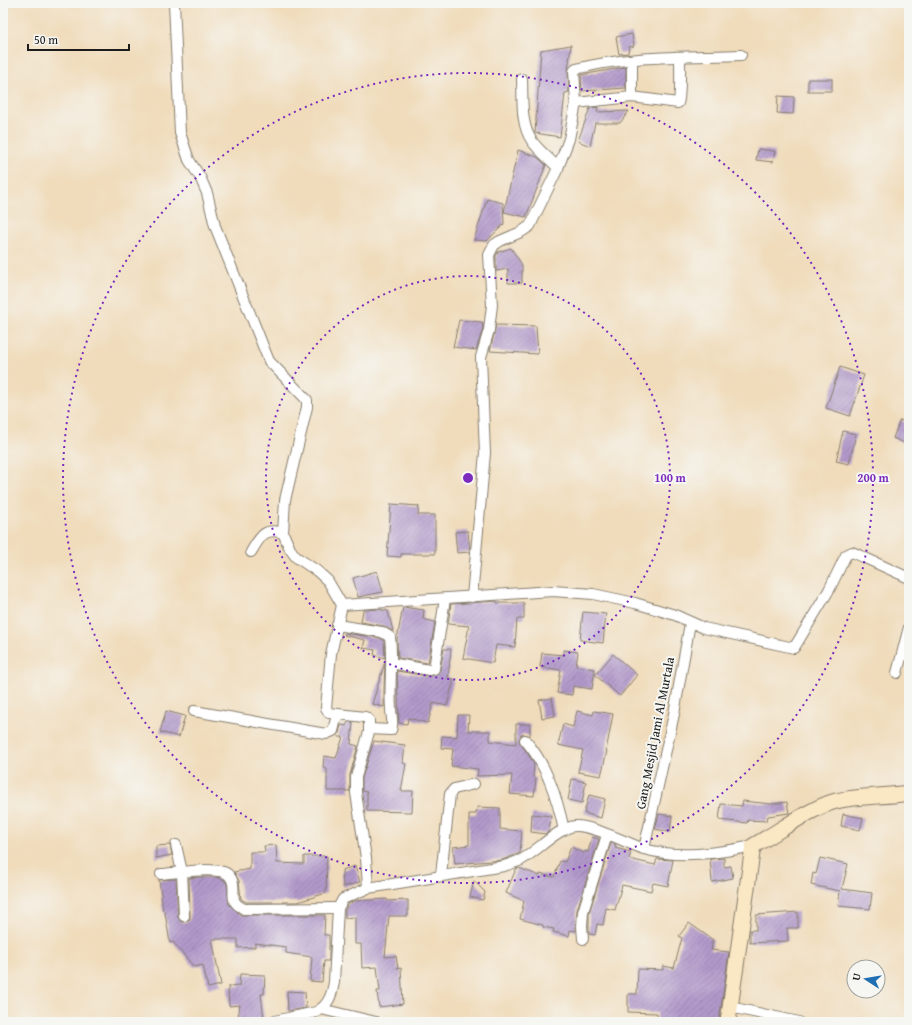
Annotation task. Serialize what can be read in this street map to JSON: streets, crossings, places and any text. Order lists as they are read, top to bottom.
{
  "streets": {
    "street": ["Gang Mesjid Jami Al Murtala"]
  },
  "scale_bar": "50 m",
  "north": "left",
  "rings": ["100 m", "200 m"]
}
